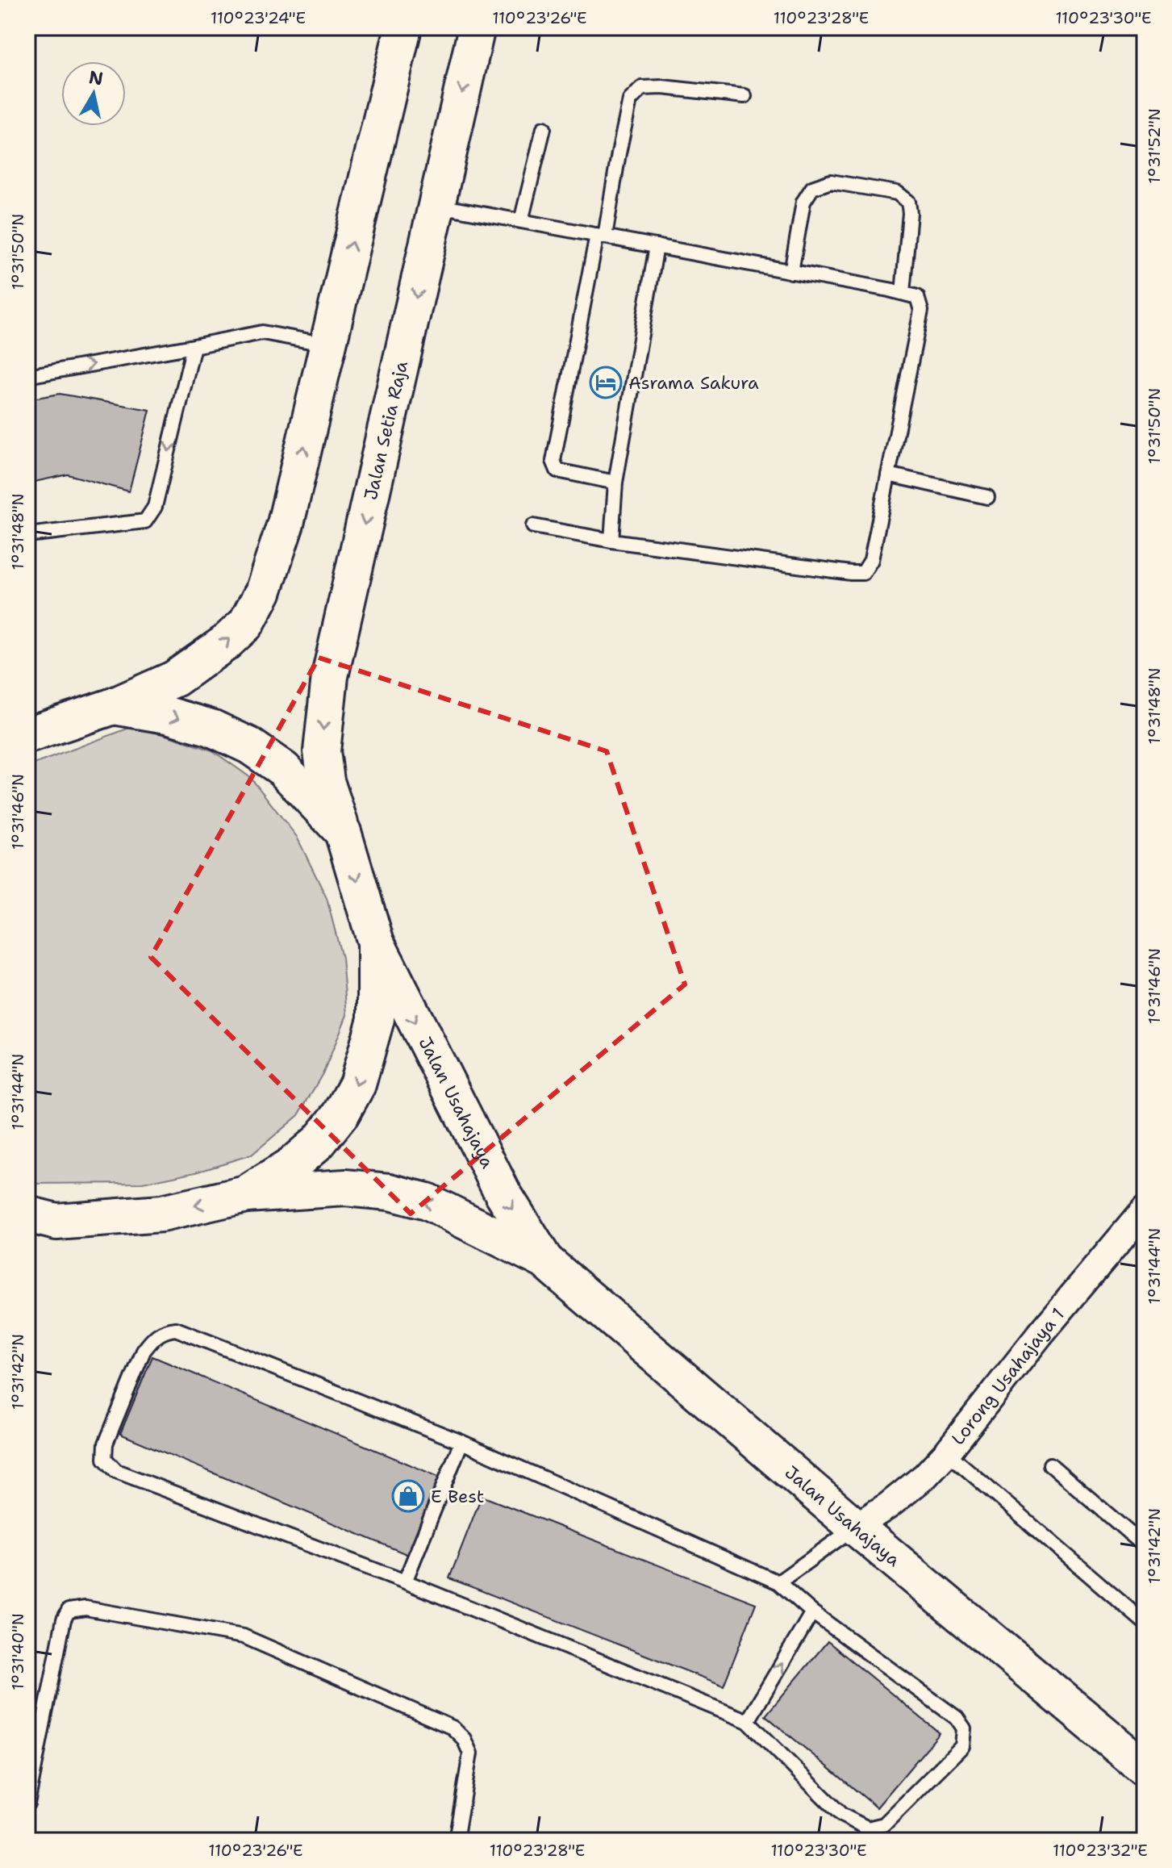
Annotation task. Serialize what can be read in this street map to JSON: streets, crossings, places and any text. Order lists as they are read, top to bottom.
{
  "streets": {
    "main road": ["Jalan Setia Raja", "Jalan Usahajaya"],
    "street": ["Lorong Usahajaya 1"]
  },
  "crossings": [
    ["Jalan Setia Raja", "Jalan Usahajaya"],
    ["Jalan Usahajaya", "Lorong Usahajaya 1"]
  ],
  "places": {
    "hotel": ["Asrama Sakura"],
    "shop": ["E Best"]
  },
  "north": "top",
  "coordinates": [
    "110°23'24\"E",
    "110°23'26\"E",
    "110°23'28\"E",
    "110°23'30\"E",
    "1°31'52\"N",
    "1°31'50\"N",
    "1°31'48\"N",
    "1°31'46\"N",
    "1°31'44\"N",
    "1°31'42\"N",
    "1°31'40\"N",
    "110°23'32\"E"
  ]
}
